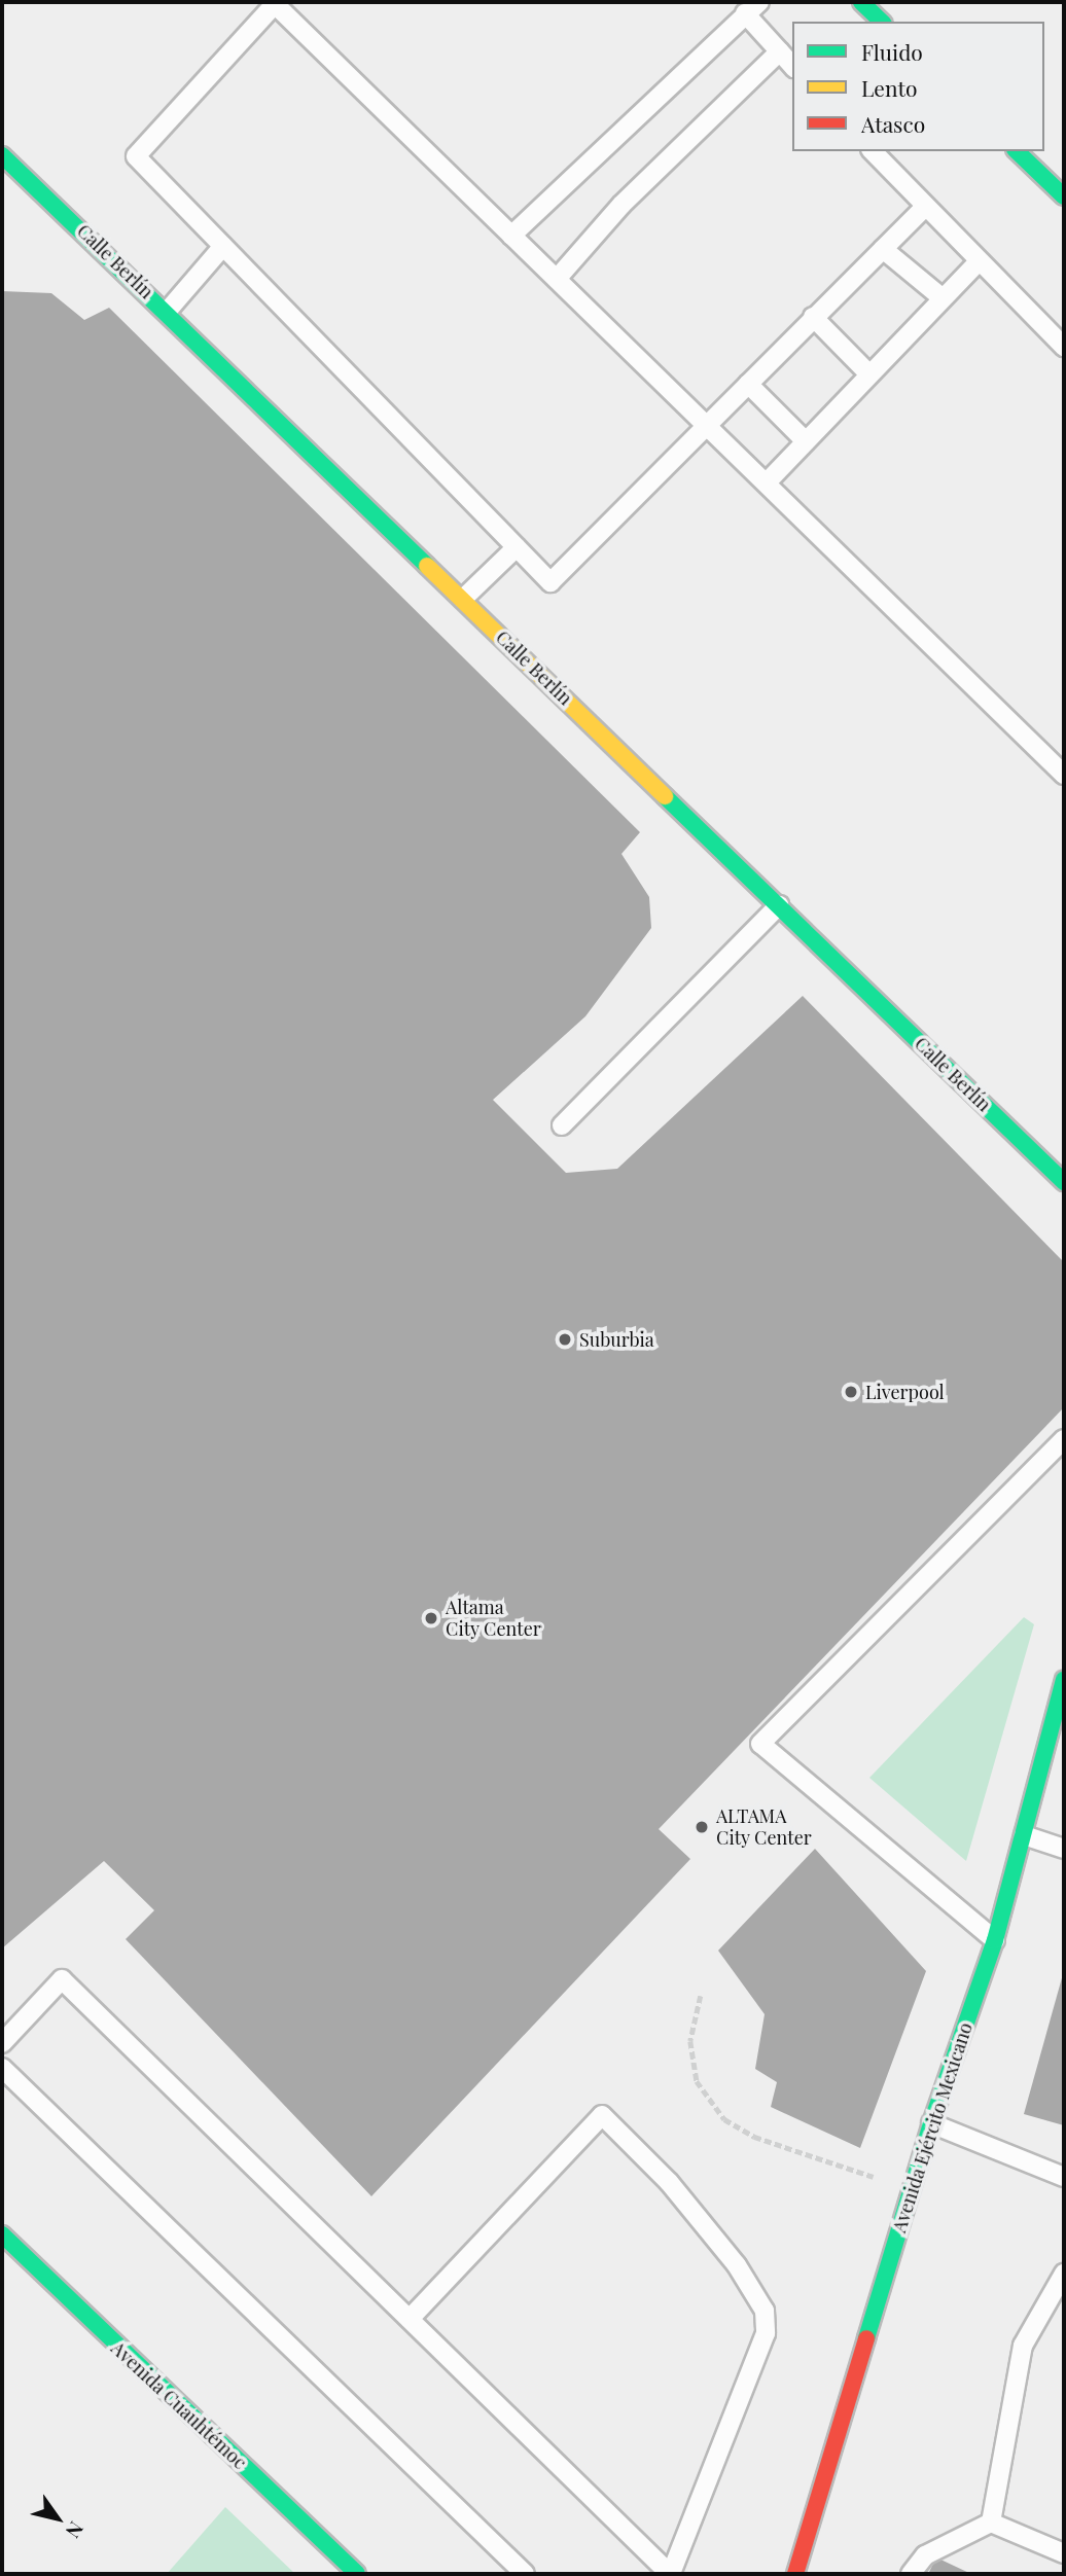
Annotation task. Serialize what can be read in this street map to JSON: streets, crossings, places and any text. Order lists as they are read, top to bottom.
{
  "streets": {
    "street": ["Calle Berlín", "Avenida Ejército Mexicano", "Avenida Cuauhtémoc"]
  },
  "places": [
    "Suburbia",
    "Liverpool",
    "Altama City Center",
    "ALTAMA City Center"
  ],
  "legend": ["Fluido", "Lento", "Atasco"],
  "north": "bottom right"
}
